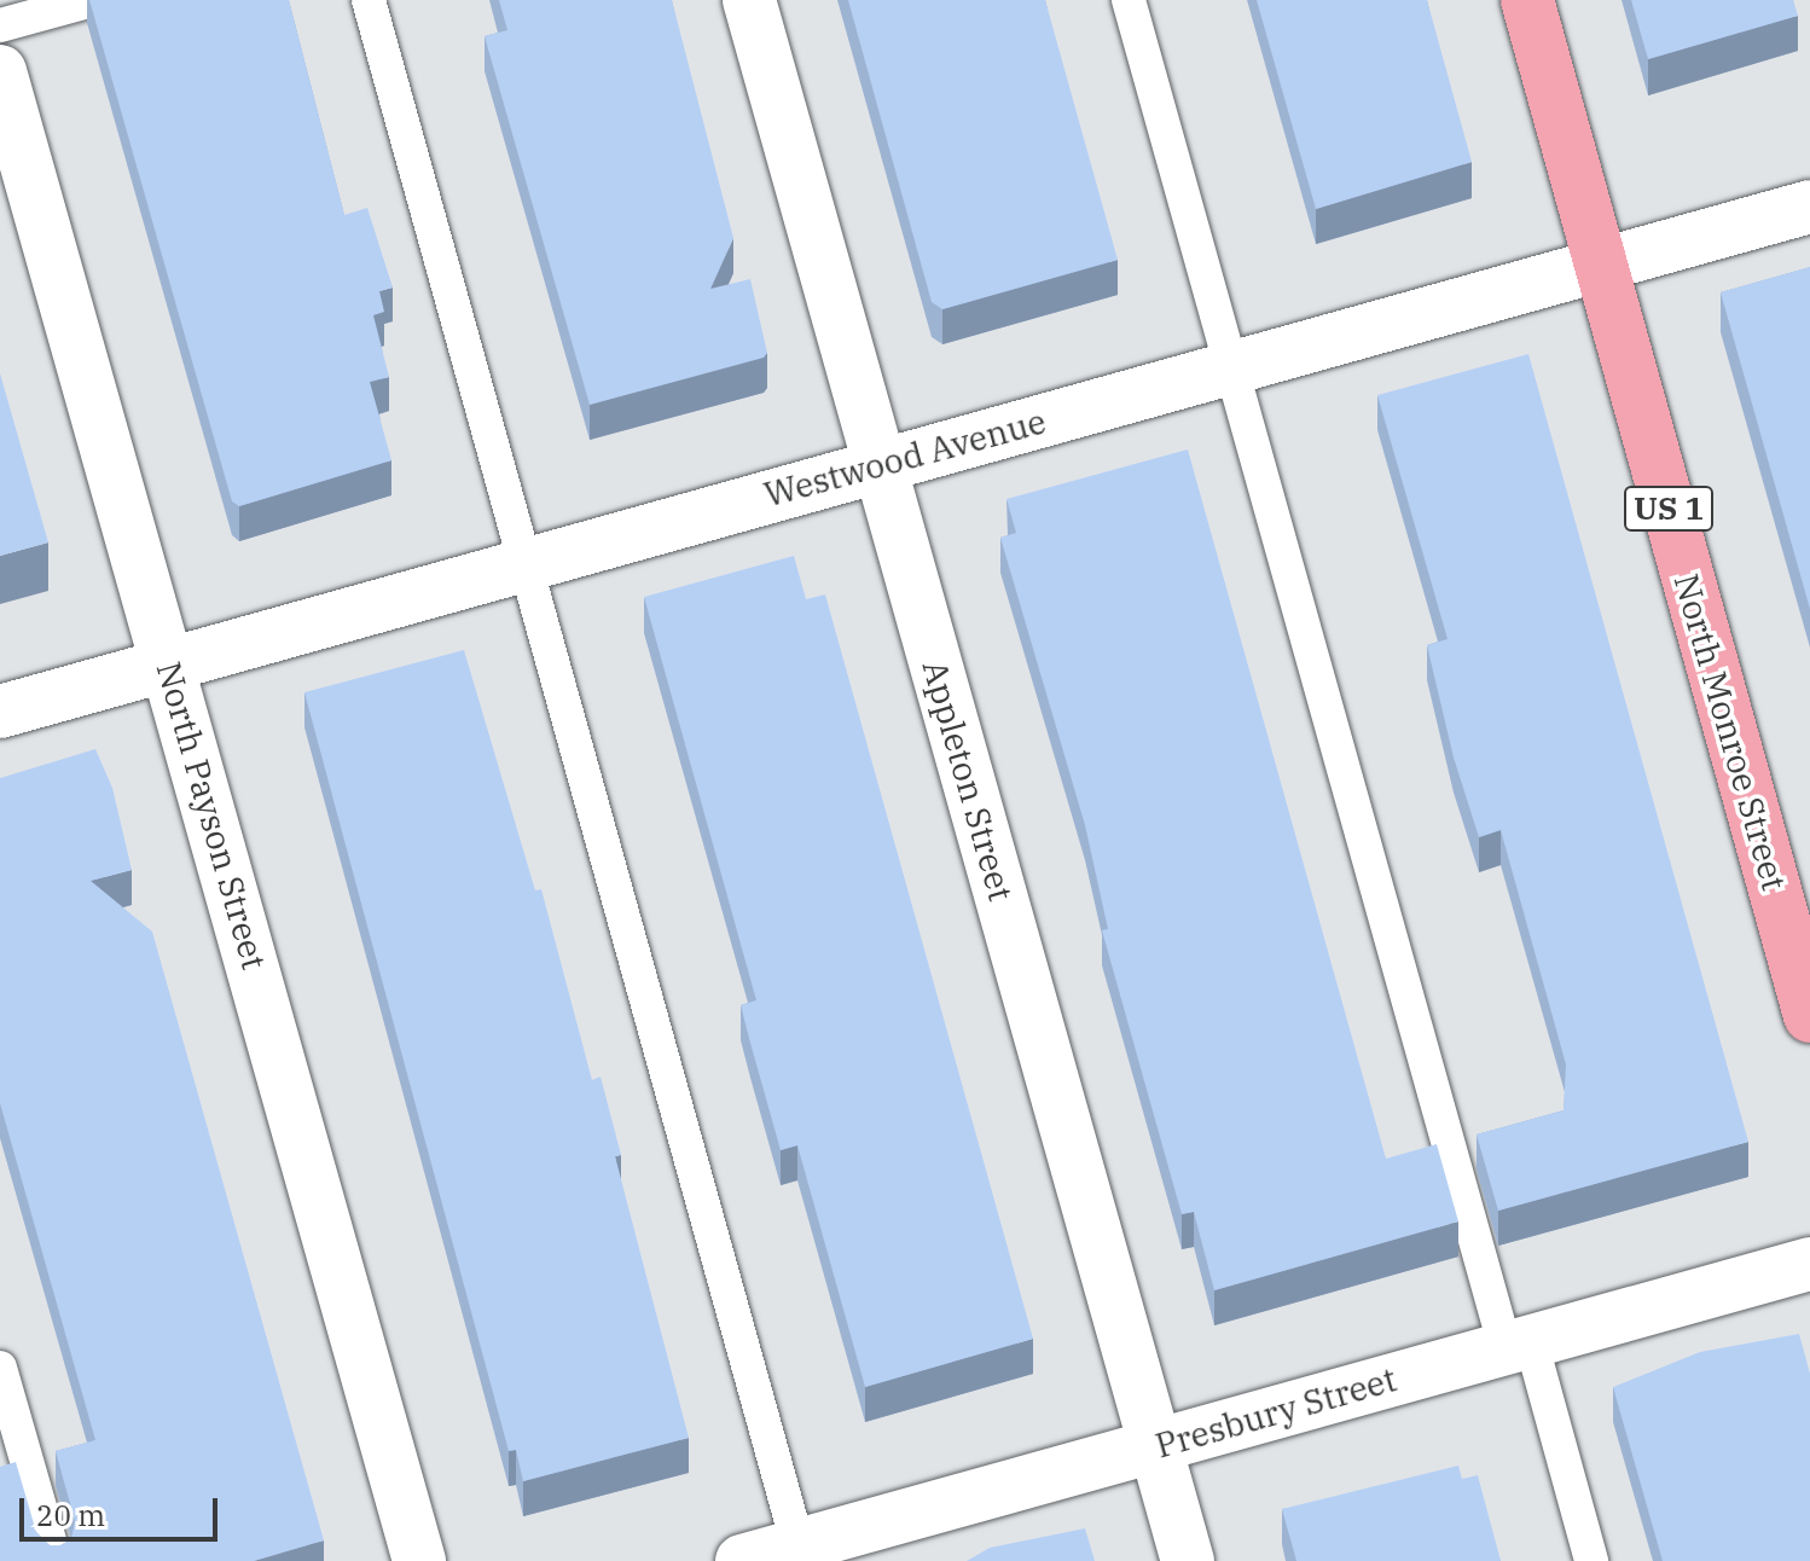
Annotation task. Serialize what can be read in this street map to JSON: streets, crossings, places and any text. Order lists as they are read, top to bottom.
{
  "streets": {
    "main road": ["US 1", "North Monroe Street"],
    "street": [
      "Westwood Avenue",
      "Appleton Street",
      "North Payson Street",
      "Presbury Street"
    ]
  },
  "crossings": [
    ["Westwood Avenue", "North Monroe Street"],
    ["Westwood Avenue", "Appleton Street"],
    ["Westwood Avenue", "North Payson Street"],
    ["Appleton Street", "Presbury Street"]
  ],
  "scale_bar": "20 m"
}
